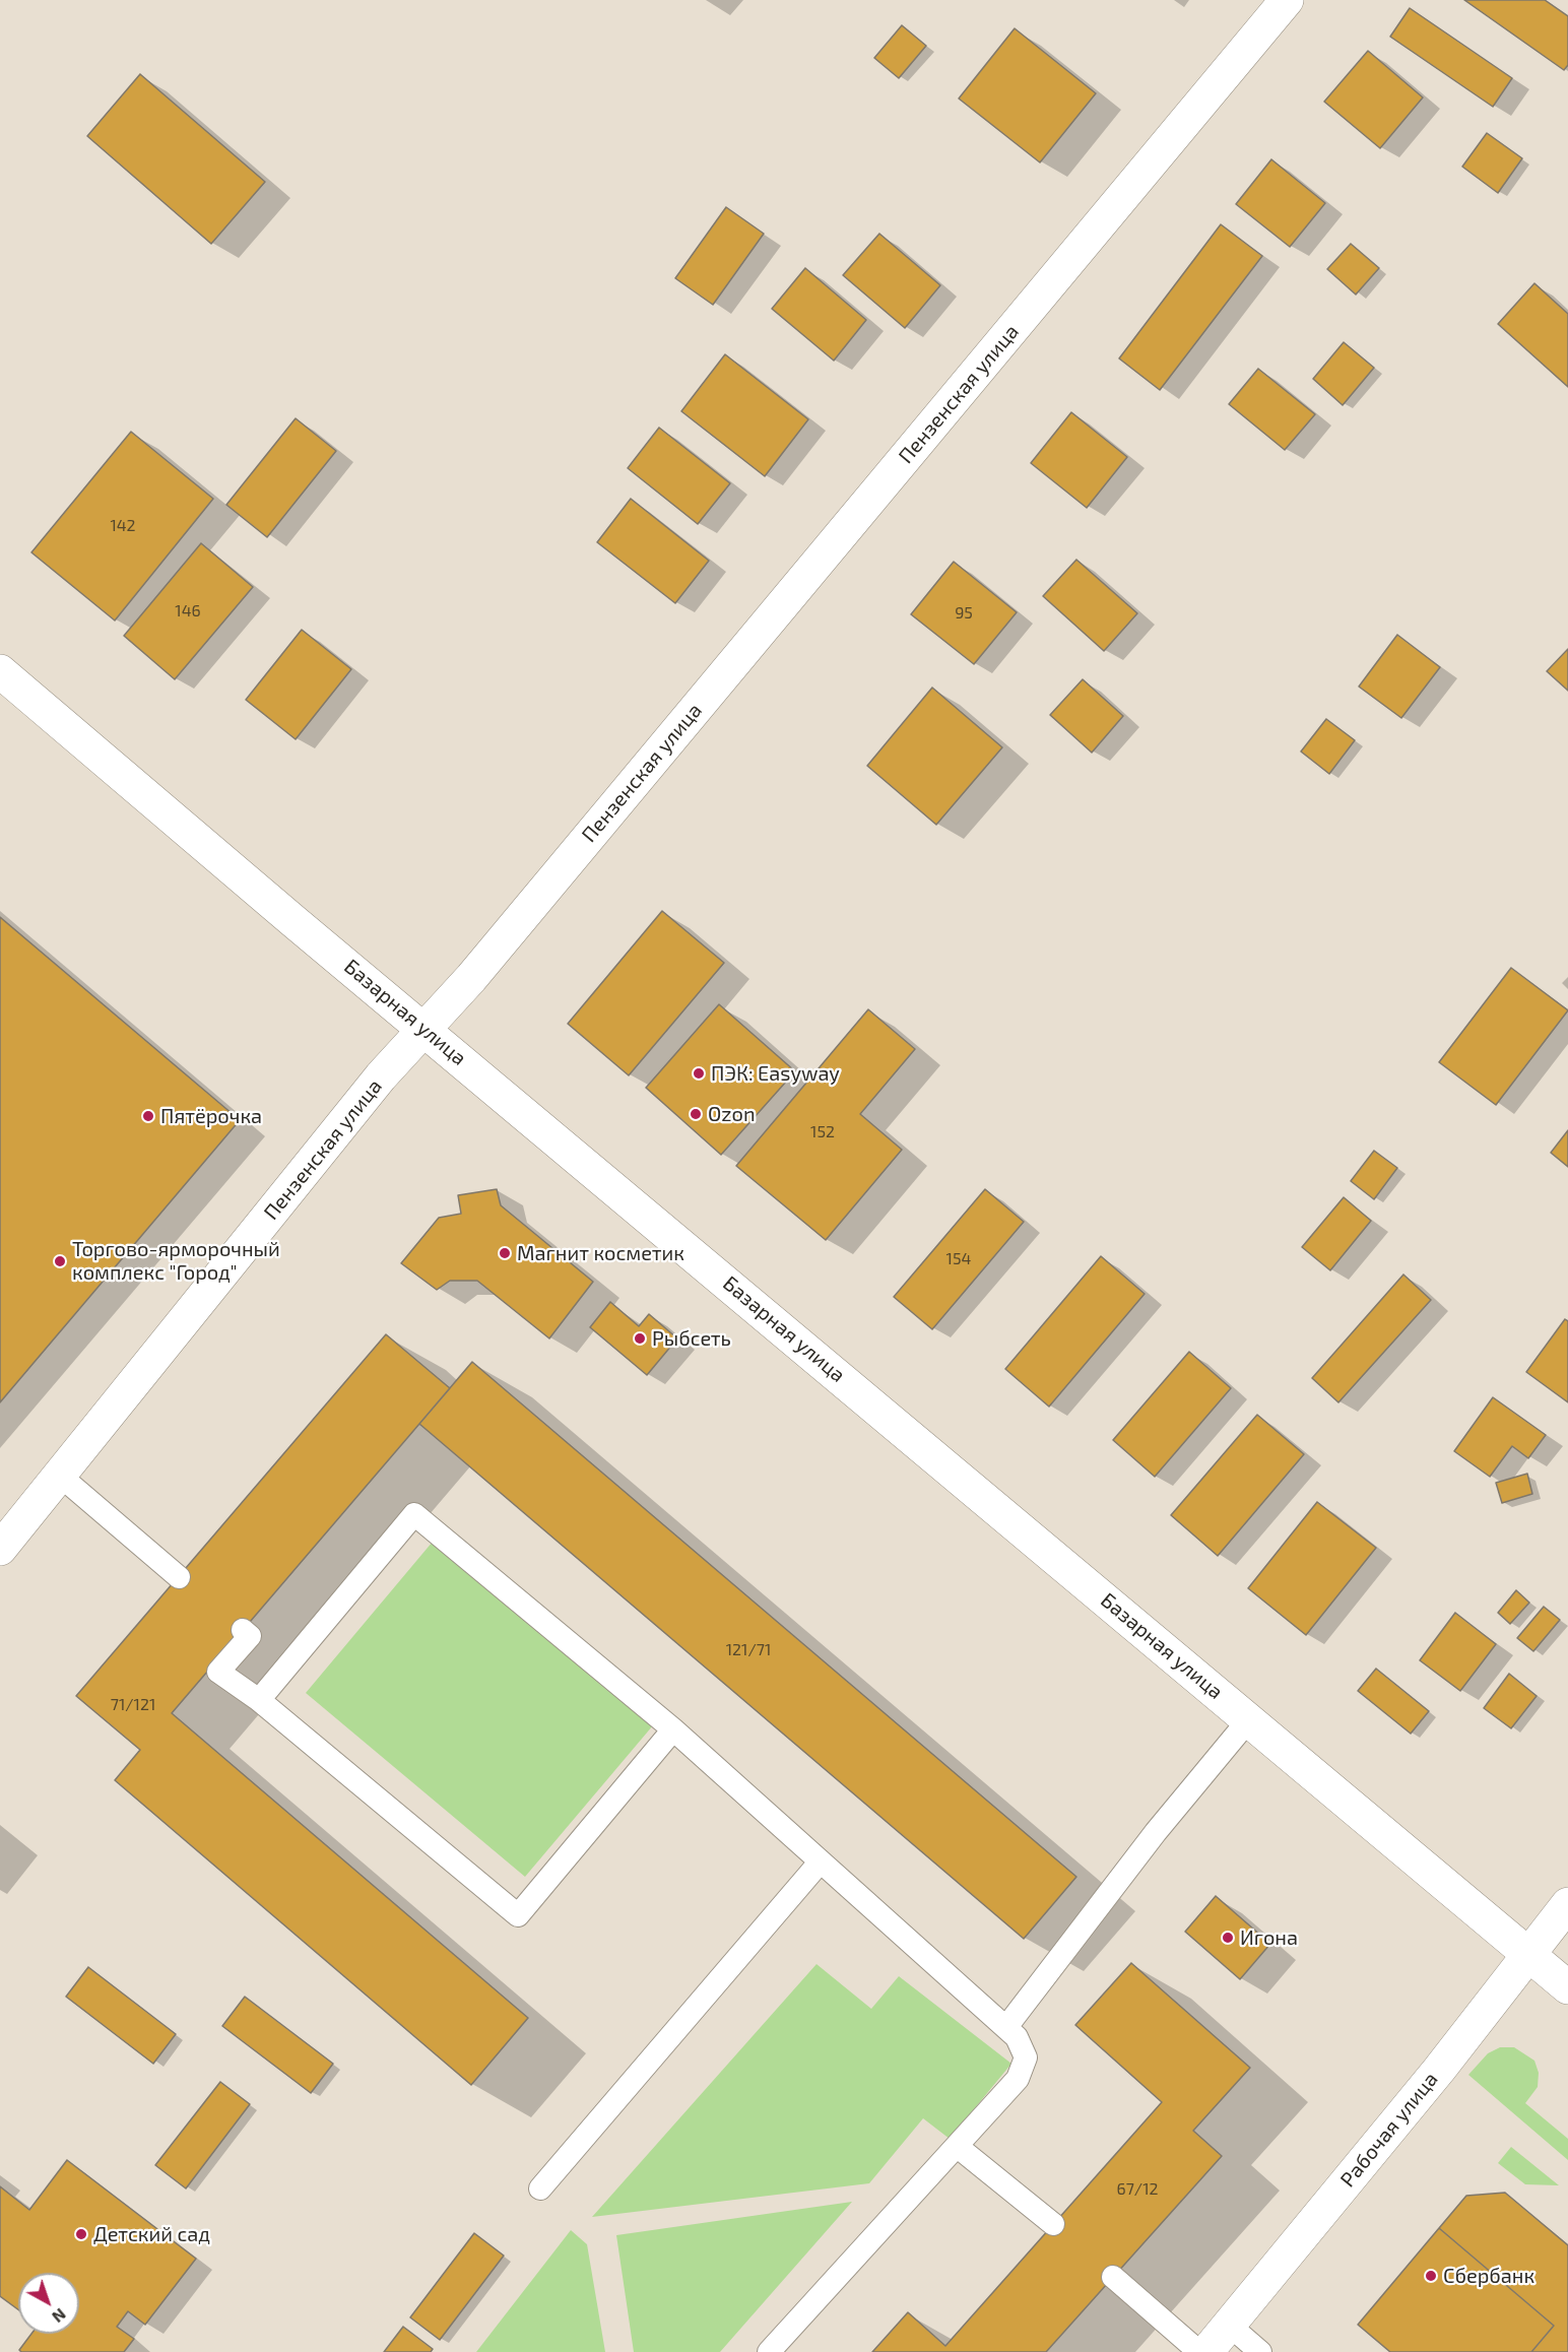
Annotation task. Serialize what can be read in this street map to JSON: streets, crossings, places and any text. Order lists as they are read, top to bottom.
{
  "streets": {
    "street": ["Пензенская улица", "Базарная улица", "Рабочая улица"]
  },
  "crossings": [
    ["Пензенская улица", "Базарная улица"],
    ["Базарная улица", "Рабочая улица"]
  ],
  "places": [
    "ПЭК: Easyway",
    "Ozon",
    "Пятёрочка",
    "Магнит косметик",
    "Торгово-ярморочный комплекс \"Город\"",
    "Рыбсеть",
    "Игона",
    "Детский сад",
    "Сбербанк"
  ],
  "house_numbers": [
    "142",
    "146",
    "95",
    "152",
    "154",
    "121/71",
    "71/121",
    "67/12"
  ],
  "north": "bottom right"
}
